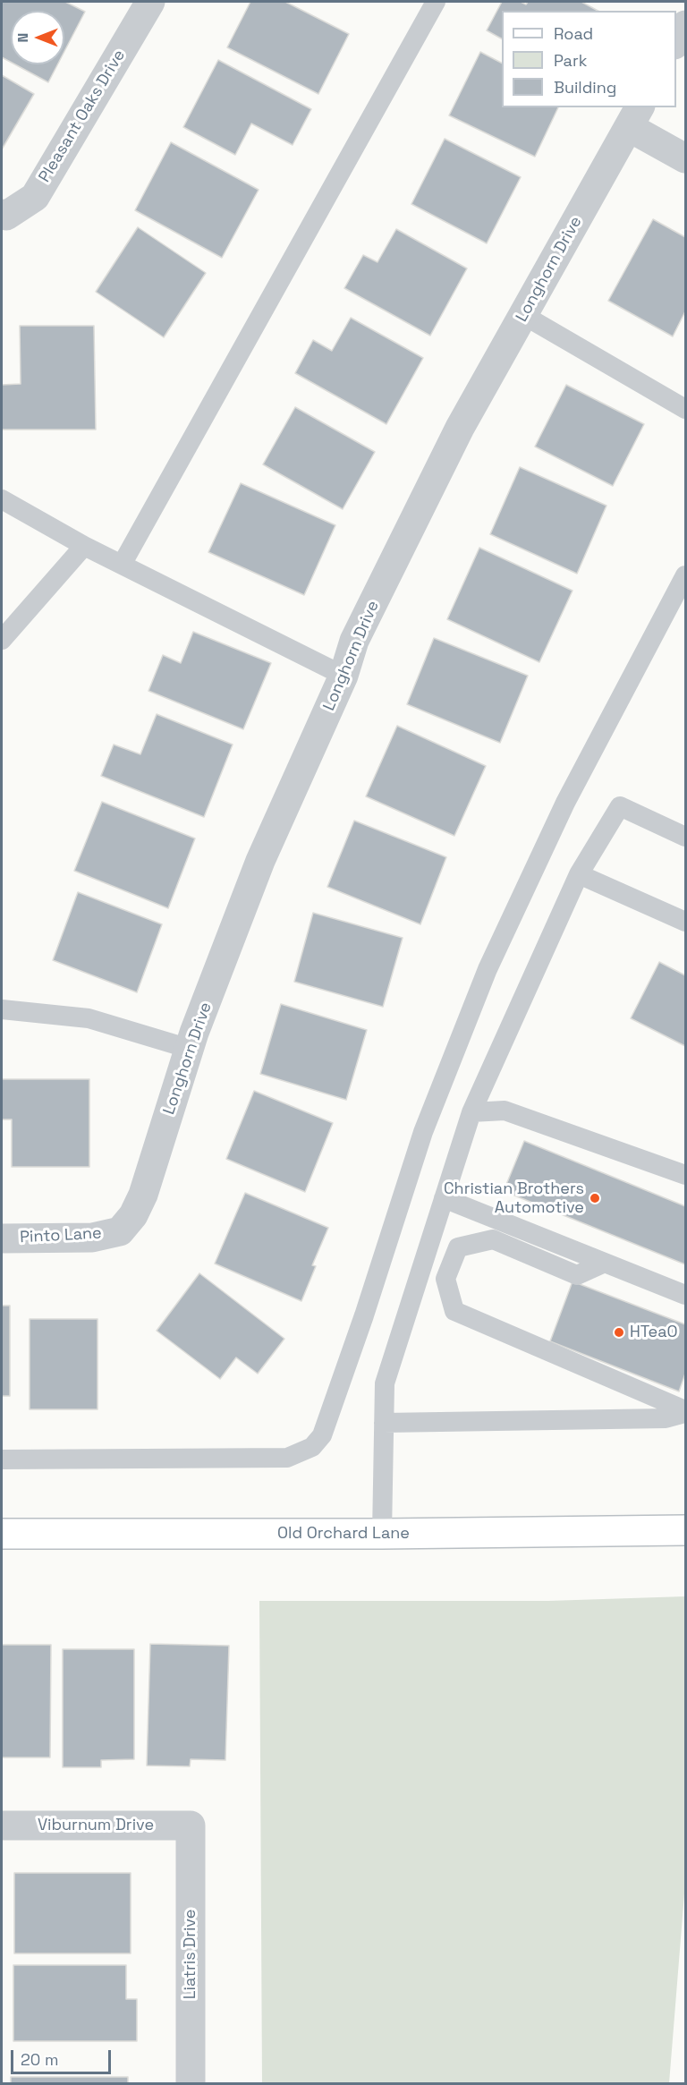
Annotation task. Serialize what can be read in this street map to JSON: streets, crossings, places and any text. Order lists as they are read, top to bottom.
{
  "streets": {
    "street": [
      "Pleasant Oaks Drive",
      "Longhorn Drive",
      "Pinto Lane",
      "Old Orchard Lane",
      "Viburnum Drive",
      "Liatris Drive"
    ]
  },
  "crossings": [
    ["Longhorn Drive", "Pinto Lane"],
    ["Viburnum Drive", "Liatris Drive"]
  ],
  "places": ["Christian Brothers Automotive", "HTeaO"],
  "legend": ["Road", "Park", "Building"],
  "scale_bar": "20 m",
  "north": "left"
}
